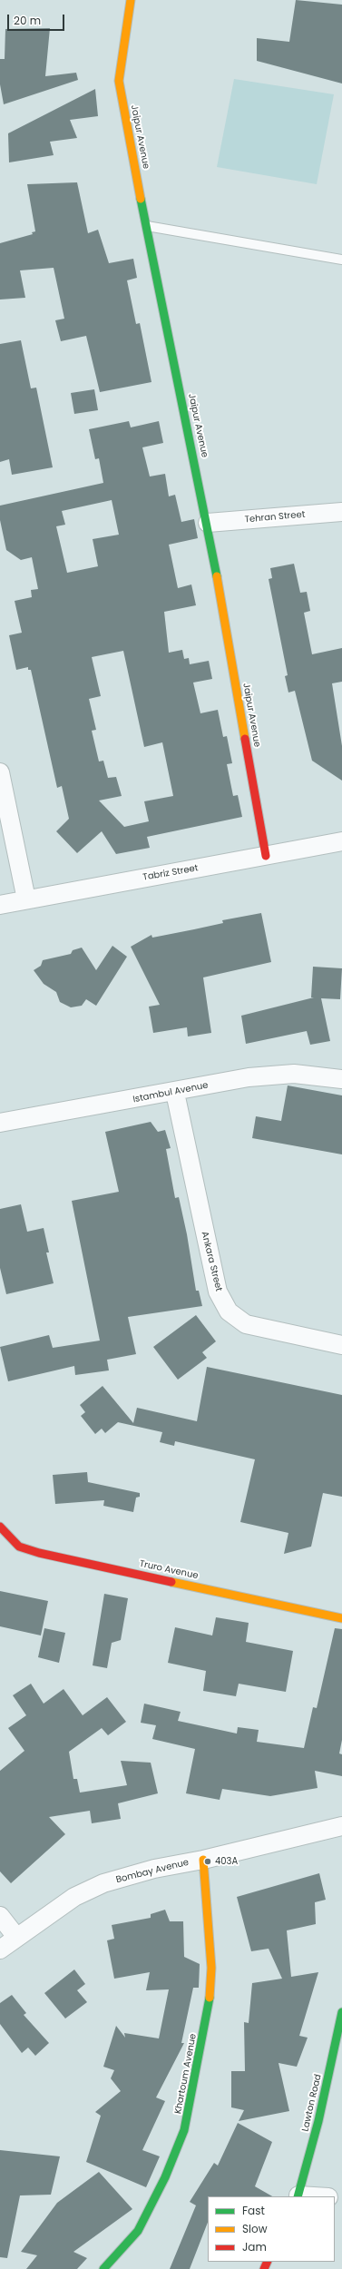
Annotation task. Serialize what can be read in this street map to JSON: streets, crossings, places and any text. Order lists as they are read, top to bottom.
{
  "streets": {
    "street": [
      "Jaipur Avenue",
      "Tehran Street",
      "Tabriz Street",
      "Istambul Avenue",
      "Ankara Street",
      "Truro Avenue",
      "Bombay Avenue",
      "Khartoum Avenue",
      "Lawton Road"
    ]
  },
  "crossings": [
    ["Jaipur Avenue", "Tehran Street"],
    ["Jaipur Avenue", "Tabriz Street"],
    ["Istambul Avenue", "Ankara Street"],
    ["Bombay Avenue", "Khartoum Avenue"]
  ],
  "places": ["403A"],
  "legend": ["Fast", "Slow", "Jam"],
  "scale_bar": "20 m"
}
